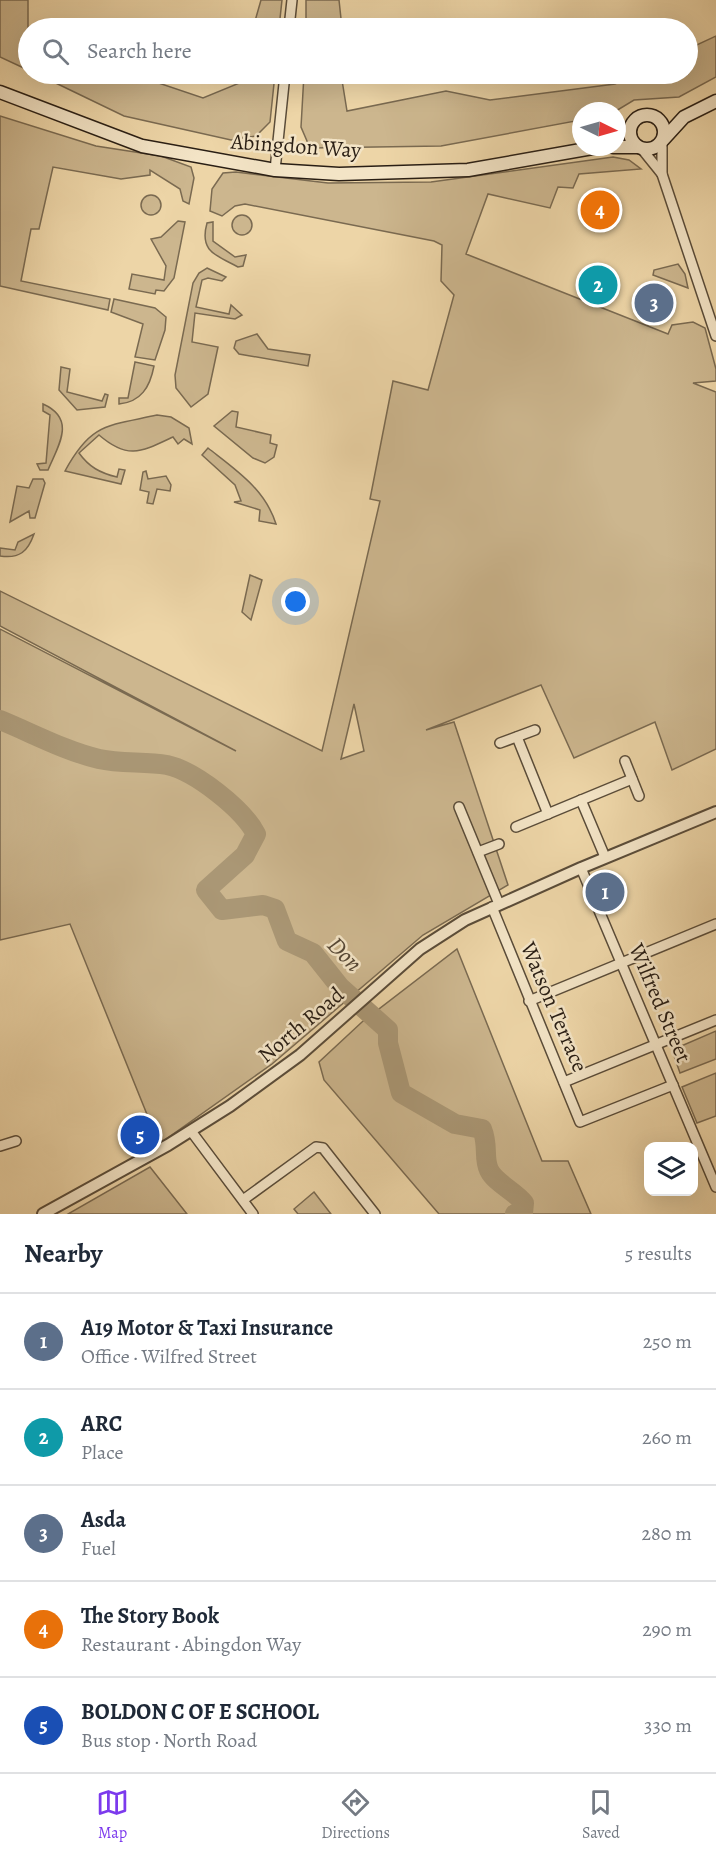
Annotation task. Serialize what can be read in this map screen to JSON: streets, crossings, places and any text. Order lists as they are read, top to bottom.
{
  "streets": {
    "main road": ["Abingdon Way"],
    "street": ["Wilfred Street", "Watson Terrace", "North Road"]
  },
  "crossings": [
    ["Wilfred Street", "Watson Terrace"],
    ["Wilfred Street", "North Road"],
    ["Watson Terrace", "North Road"]
  ],
  "water": ["Don"],
  "north": "right",
  "page": {
    "search": "Search here",
    "pins": [
      "4",
      "2",
      "3",
      "1",
      "5"
    ],
    "heading": ["Nearby", "5 results"],
    "list": [
      {
        "mark": "1",
        "name": "A19 Motor & Taxi Insurance",
        "note": "Office · Wilfred Street",
        "value": "250 m"
      },
      {
        "mark": "2",
        "name": "ARC",
        "note": "Place",
        "value": "260 m"
      },
      {
        "mark": "3",
        "name": "Asda",
        "note": "Fuel",
        "value": "280 m"
      },
      {
        "mark": "4",
        "name": "The Story Book",
        "note": "Restaurant · Abingdon Way",
        "value": "290 m"
      },
      {
        "mark": "5",
        "name": "BOLDON C OF E SCHOOL",
        "note": "Bus stop · North Road",
        "value": "330 m"
      }
    ],
    "nav": ["Map", "Directions", "Saved"]
  }
}
